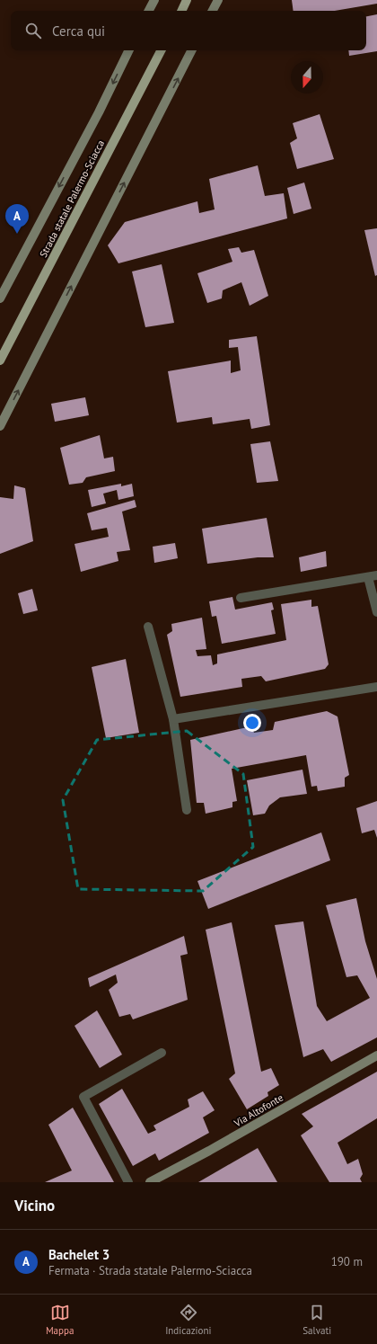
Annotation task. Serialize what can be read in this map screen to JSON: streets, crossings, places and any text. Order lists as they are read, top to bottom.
{
  "streets": {
    "main road": ["Strada statale Palermo-Sciacca", "Via Altofonte"]
  },
  "north": "bottom",
  "page": {
    "search": "Cerca qui",
    "pins": "A",
    "heading": "Vicino",
    "list": [
      {
        "mark": "A",
        "name": "Bachelet 3",
        "note": "Fermata · Strada statale Palermo-Sciacca",
        "value": "190 m"
      }
    ],
    "nav": ["Mappa", "Indicazioni", "Salvati"]
  }
}
